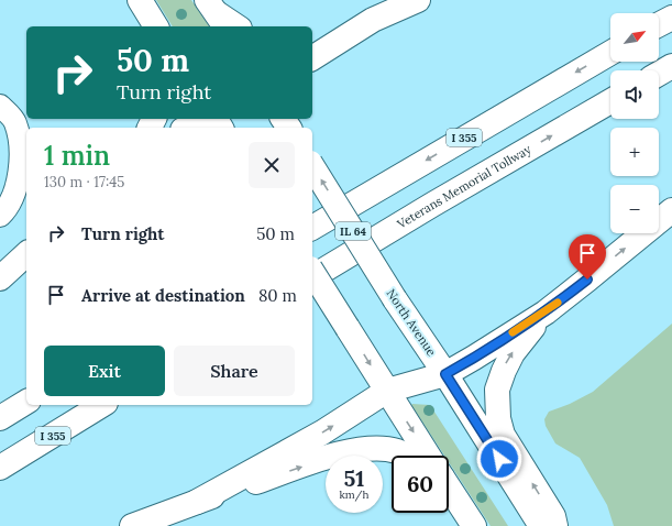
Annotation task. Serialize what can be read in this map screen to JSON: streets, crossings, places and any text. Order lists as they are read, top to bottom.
{
  "streets": {
    "main road": [
      "I 355",
      "Veterans Memorial Tollway",
      "IL 64",
      "North Avenue"
    ]
  },
  "north": "top right",
  "page": {
    "map_buttons": ["+", "−"],
    "turn": ["50 m", "Turn right"],
    "heading": ["1 min", "130 m · 17:45"],
    "list": [
      {
        "name": "Turn right",
        "value": "50 m"
      },
      {
        "name": "Arrive at destination",
        "value": "80 m"
      }
    ],
    "buttons": ["Exit", "Share"],
    "speed": "51 km/h",
    "limit": "60"
  }
}
